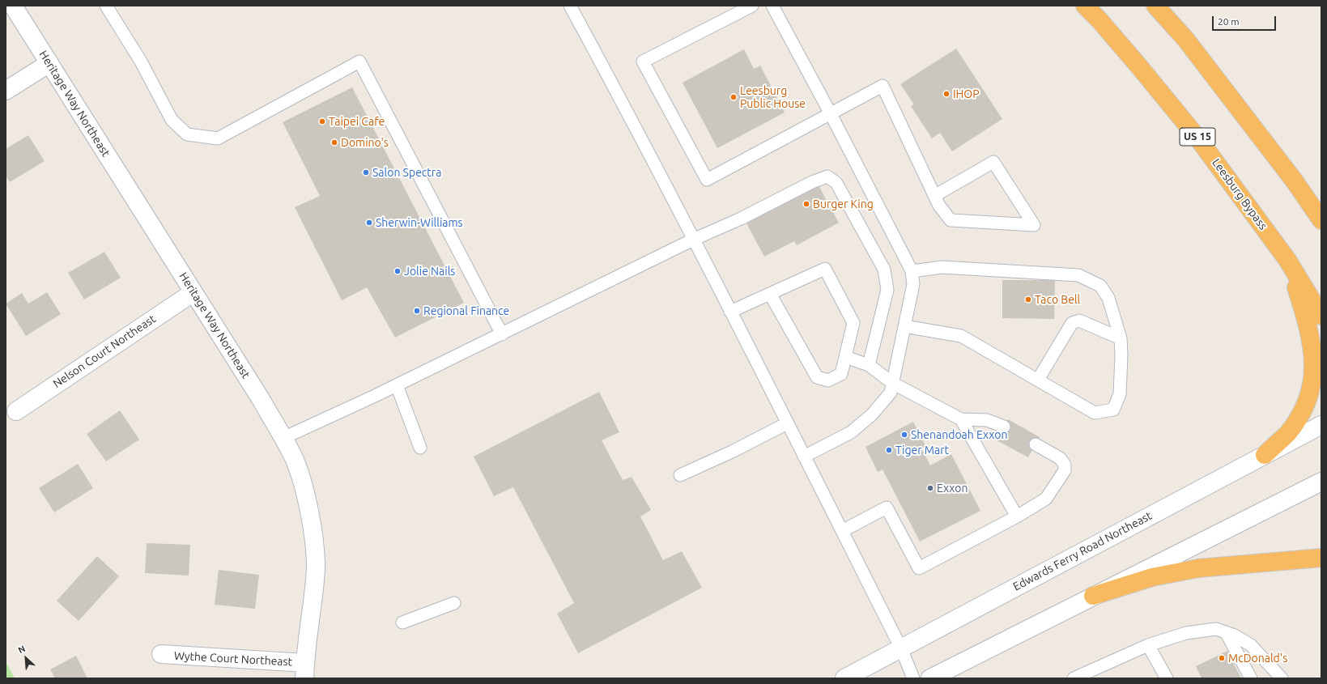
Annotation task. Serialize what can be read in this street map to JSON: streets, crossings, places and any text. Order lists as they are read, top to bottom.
{
  "streets": {
    "highway": ["US 15", "Leesburg Bypass"],
    "street": [
      "Heritage Way Northeast",
      "Nelson Court Northeast",
      "Edwards Ferry Road Northeast",
      "Wythe Court Northeast"
    ]
  },
  "crossings": [
    ["Heritage Way Northeast", "Nelson Court Northeast"],
    ["Heritage Way Northeast", "Wythe Court Northeast"]
  ],
  "places": [
    "IHOP",
    "Leesburg Public House",
    "Taipei Cafe",
    "Domino's",
    "Salon Spectra",
    "Burger King",
    "Sherwin-Williams",
    "Jolie Nails",
    "Taco Bell",
    "Regional Finance",
    "Shenandoah Exxon",
    "Tiger Mart",
    "Exxon",
    "McDonald's"
  ],
  "scale_bar": "20 m",
  "north": "top left"
}
